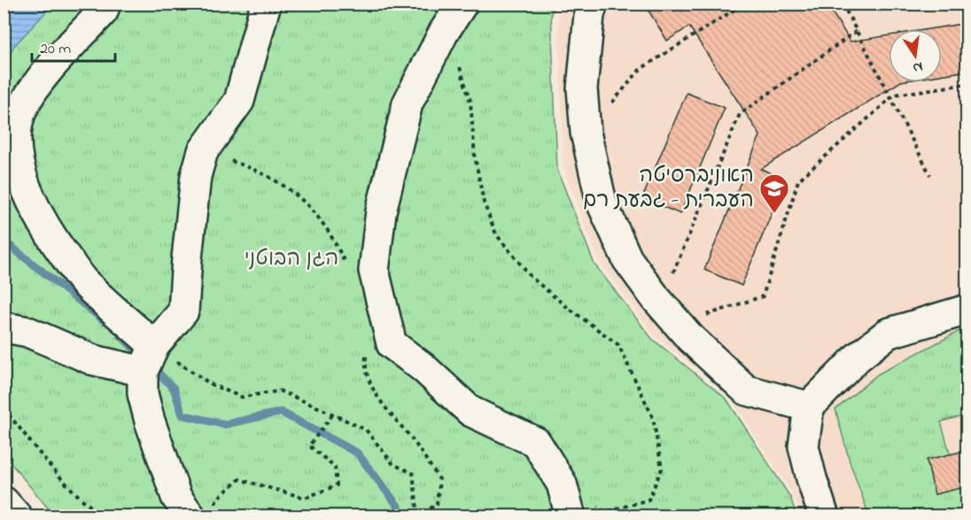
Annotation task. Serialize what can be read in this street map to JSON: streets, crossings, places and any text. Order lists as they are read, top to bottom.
{
  "parks": ["הגן הבוטני"],
  "places": {
    "school or university": ["האוניברסיטה העברית - גבעת רם"]
  },
  "scale_bar": "20 m",
  "north": "bottom"
}
